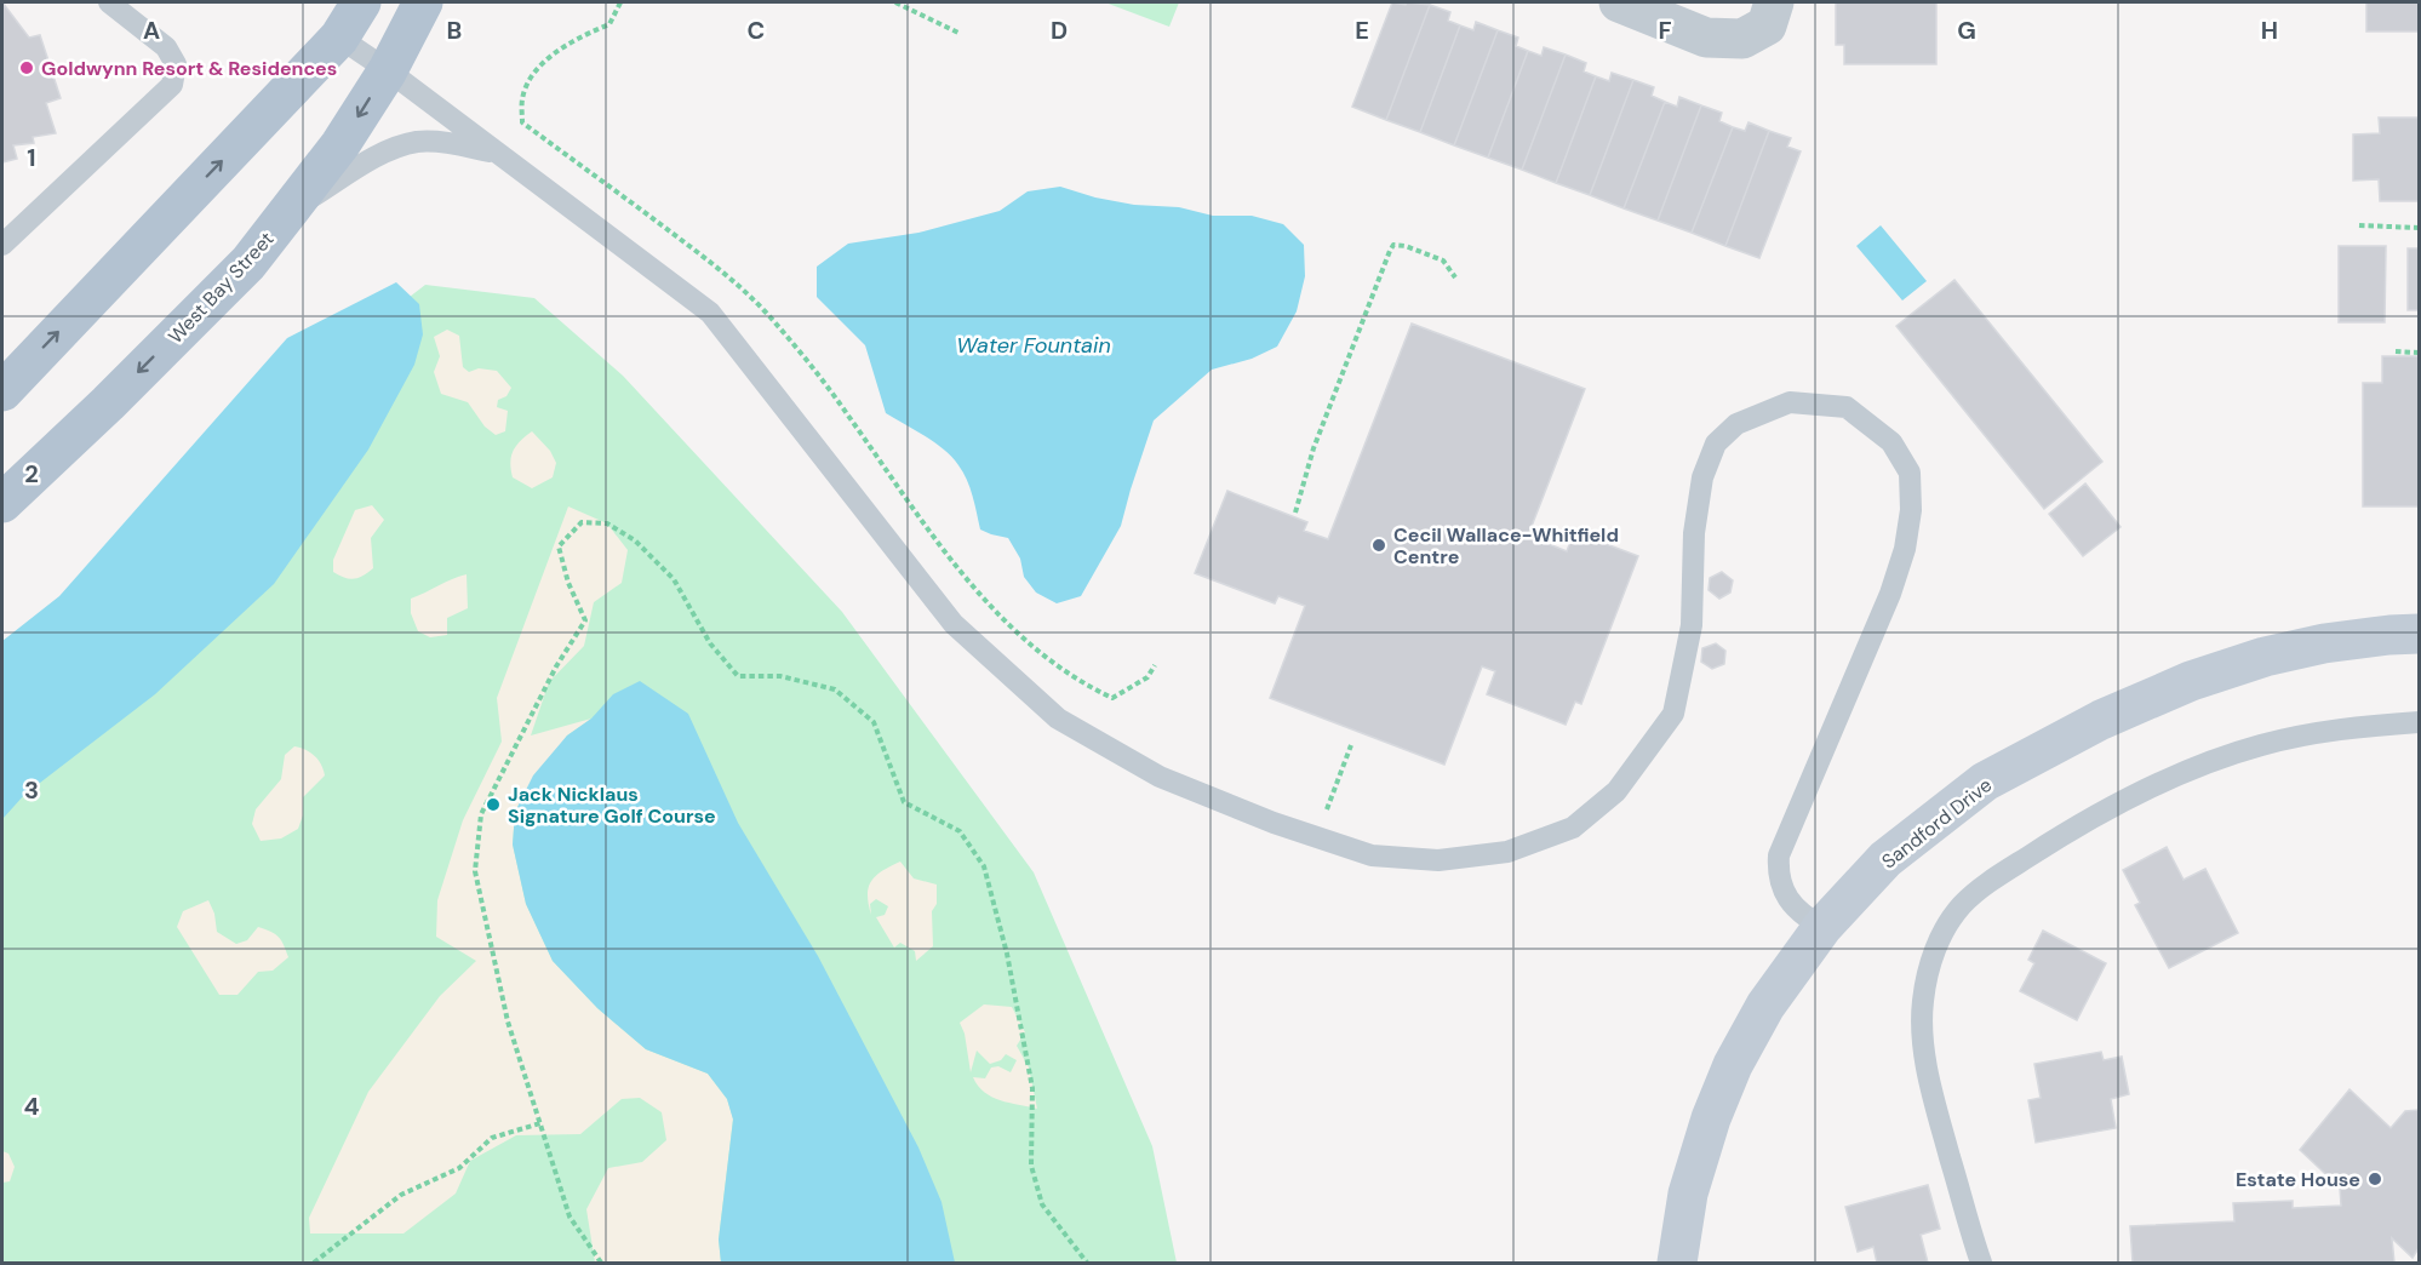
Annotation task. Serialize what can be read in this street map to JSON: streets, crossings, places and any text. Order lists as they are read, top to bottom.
{
  "streets": {
    "main road": ["West Bay Street"],
    "street": ["Sandford Drive"]
  },
  "water": ["Water Fountain"],
  "places": [
    "Goldwynn Resort & Residences",
    "Cecil Wallace-Whitfield Centre",
    "Jack Nicklaus Signature Golf Course",
    "Estate House"
  ],
  "grid": {
    "columns": [
      "A",
      "B",
      "C",
      "D",
      "E",
      "F",
      "G",
      "H"
    ],
    "rows": [
      "1",
      "2",
      "3",
      "4"
    ]
  }
}
